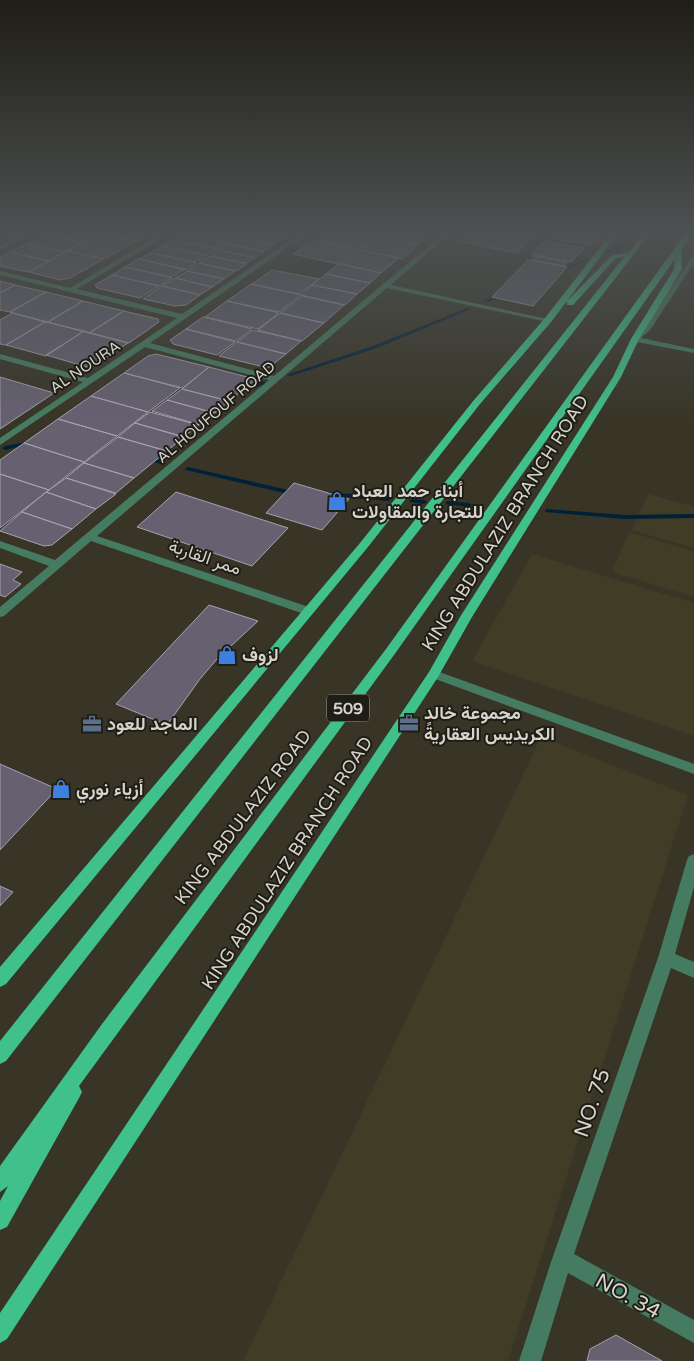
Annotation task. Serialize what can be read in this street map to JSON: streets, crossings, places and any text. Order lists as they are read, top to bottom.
{
  "streets": {
    "main road": ["KING ABDULAZIZ BRANCH ROAD", "509", "KING ABDULAZIZ ROAD"],
    "street": [
      "AL NOURA",
      "AL HOUFOUF ROAD",
      "ممر القاربة",
      "NO. 75",
      "NO. 34"
    ]
  },
  "crossings": [
    ["AL HOUFOUF ROAD", "ممر القاربة"],
    ["NO. 75", "NO. 34"]
  ],
  "places": {
    "shop": ["أبناء حمد العباد للتجارة والمقاولات", "لزوف", "أزياء نوري"],
    "office": ["مجموعة خالد الكريديس العقاريةً", "الماجد للعود"]
  }
}
